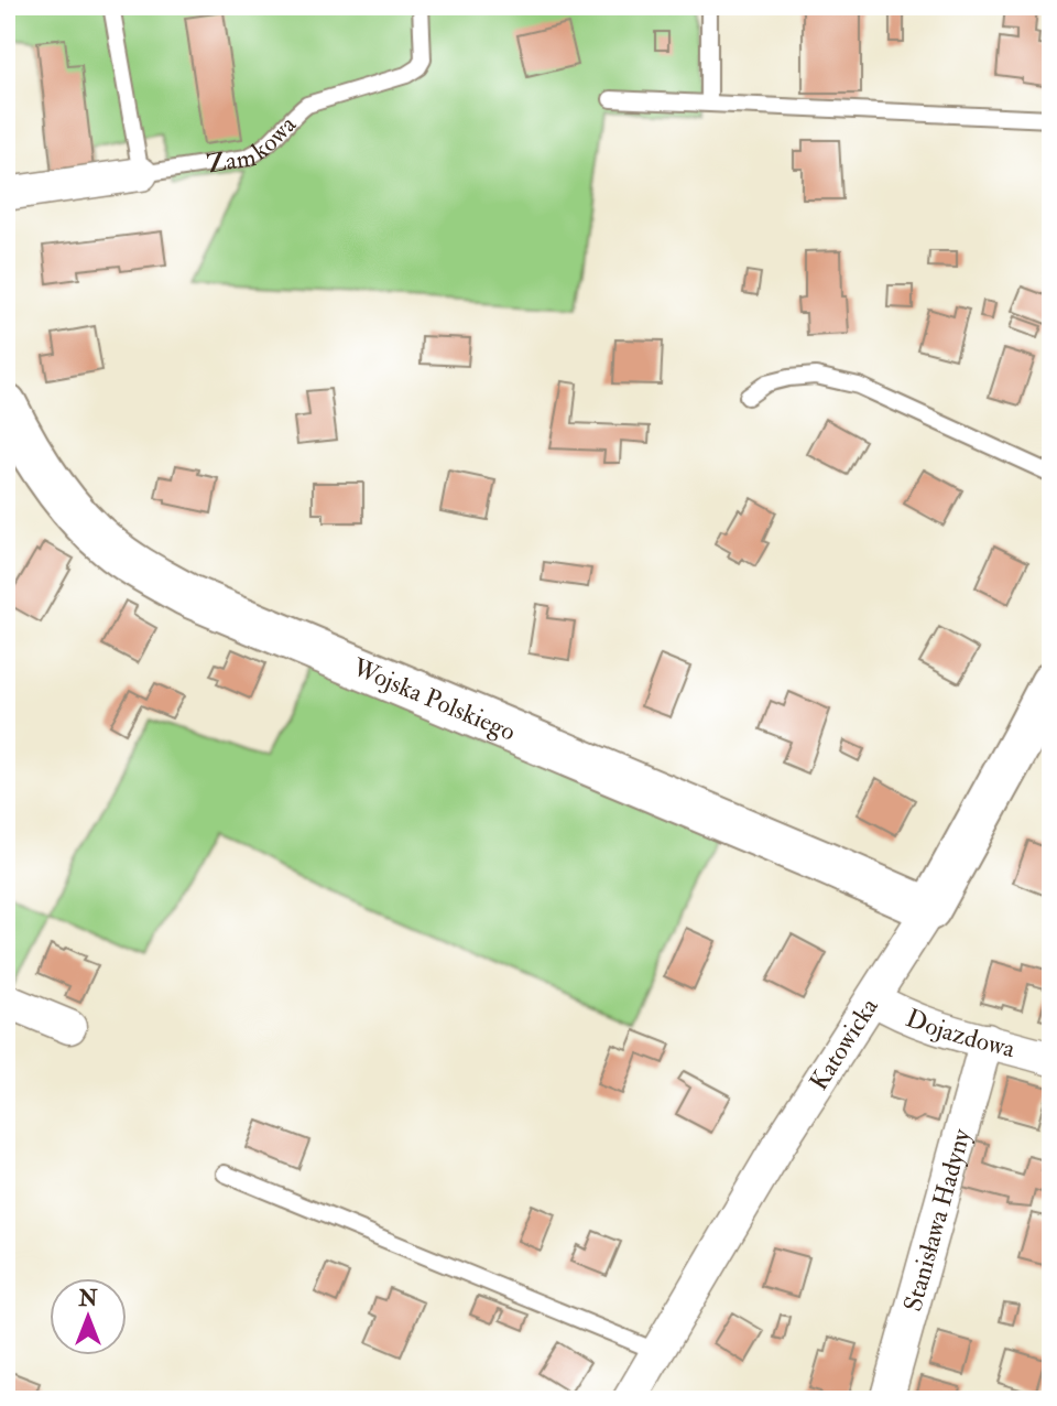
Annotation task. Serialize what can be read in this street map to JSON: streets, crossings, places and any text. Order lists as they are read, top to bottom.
{
  "streets": {
    "street": [
      "Zamkowa",
      "Wojska Polskiego",
      "Dojazdowa",
      "Katowicka",
      "Stanisława Hadyny"
    ]
  },
  "crossings": [
    ["Wojska Polskiego", "Katowicka"],
    ["Dojazdowa", "Katowicka"],
    ["Dojazdowa", "Stanisława Hadyny"]
  ],
  "north": "top"
}
